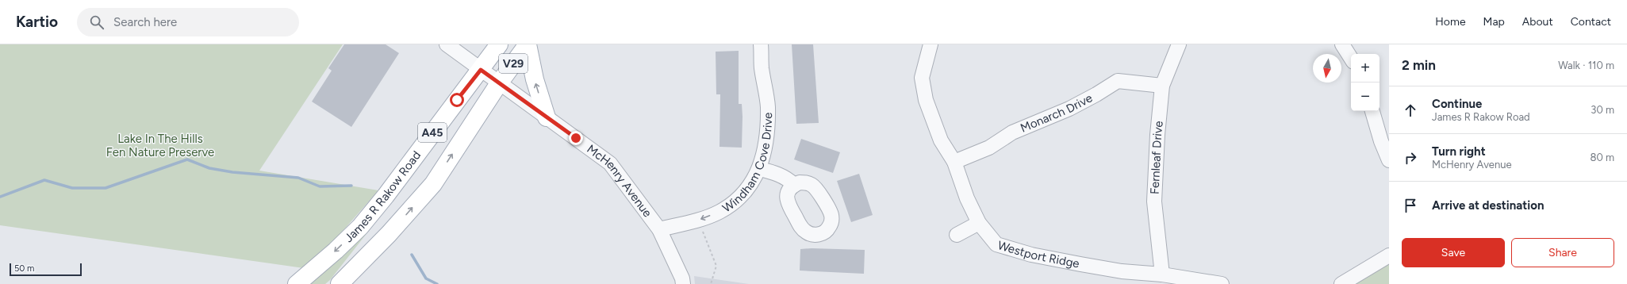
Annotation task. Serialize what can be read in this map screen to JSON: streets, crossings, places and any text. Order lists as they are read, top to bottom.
{
  "streets": {
    "main road": ["V29", "A45", "James R Rakow Road"],
    "street": [
      "Monarch Drive",
      "Fernleaf Drive",
      "Windham Cove Drive",
      "McHenry Avenue",
      "Westport Ridge"
    ]
  },
  "crossings": [
    ["V29", "A45"],
    ["V29", "McHenry Avenue"],
    ["V29", "James R Rakow Road"],
    ["Monarch Drive", "Fernleaf Drive"],
    ["Monarch Drive", "Westport Ridge"],
    ["A45", "McHenry Avenue"],
    ["Fernleaf Drive", "Westport Ridge"],
    ["Windham Cove Drive", "McHenry Avenue"],
    ["McHenry Avenue", "James R Rakow Road"]
  ],
  "parks": ["Lake In The Hills Fen Nature Preserve"],
  "scale_bar": "50 m",
  "north": "bottom",
  "page": {
    "header": "Kartio",
    "search": "Search here",
    "nav": [
      "Home",
      "Map",
      "About",
      "Contact"
    ],
    "heading": ["2 min", "Walk · 110 m"],
    "map_buttons": ["+", "−"],
    "list": [
      ["Continue", "James R Rakow Road", "30 m"],
      ["Turn right", "McHenry Avenue", "80 m"],
      "Arrive at destination"
    ],
    "buttons": ["Save", "Share"],
    "scale": "50 m"
  }
}
